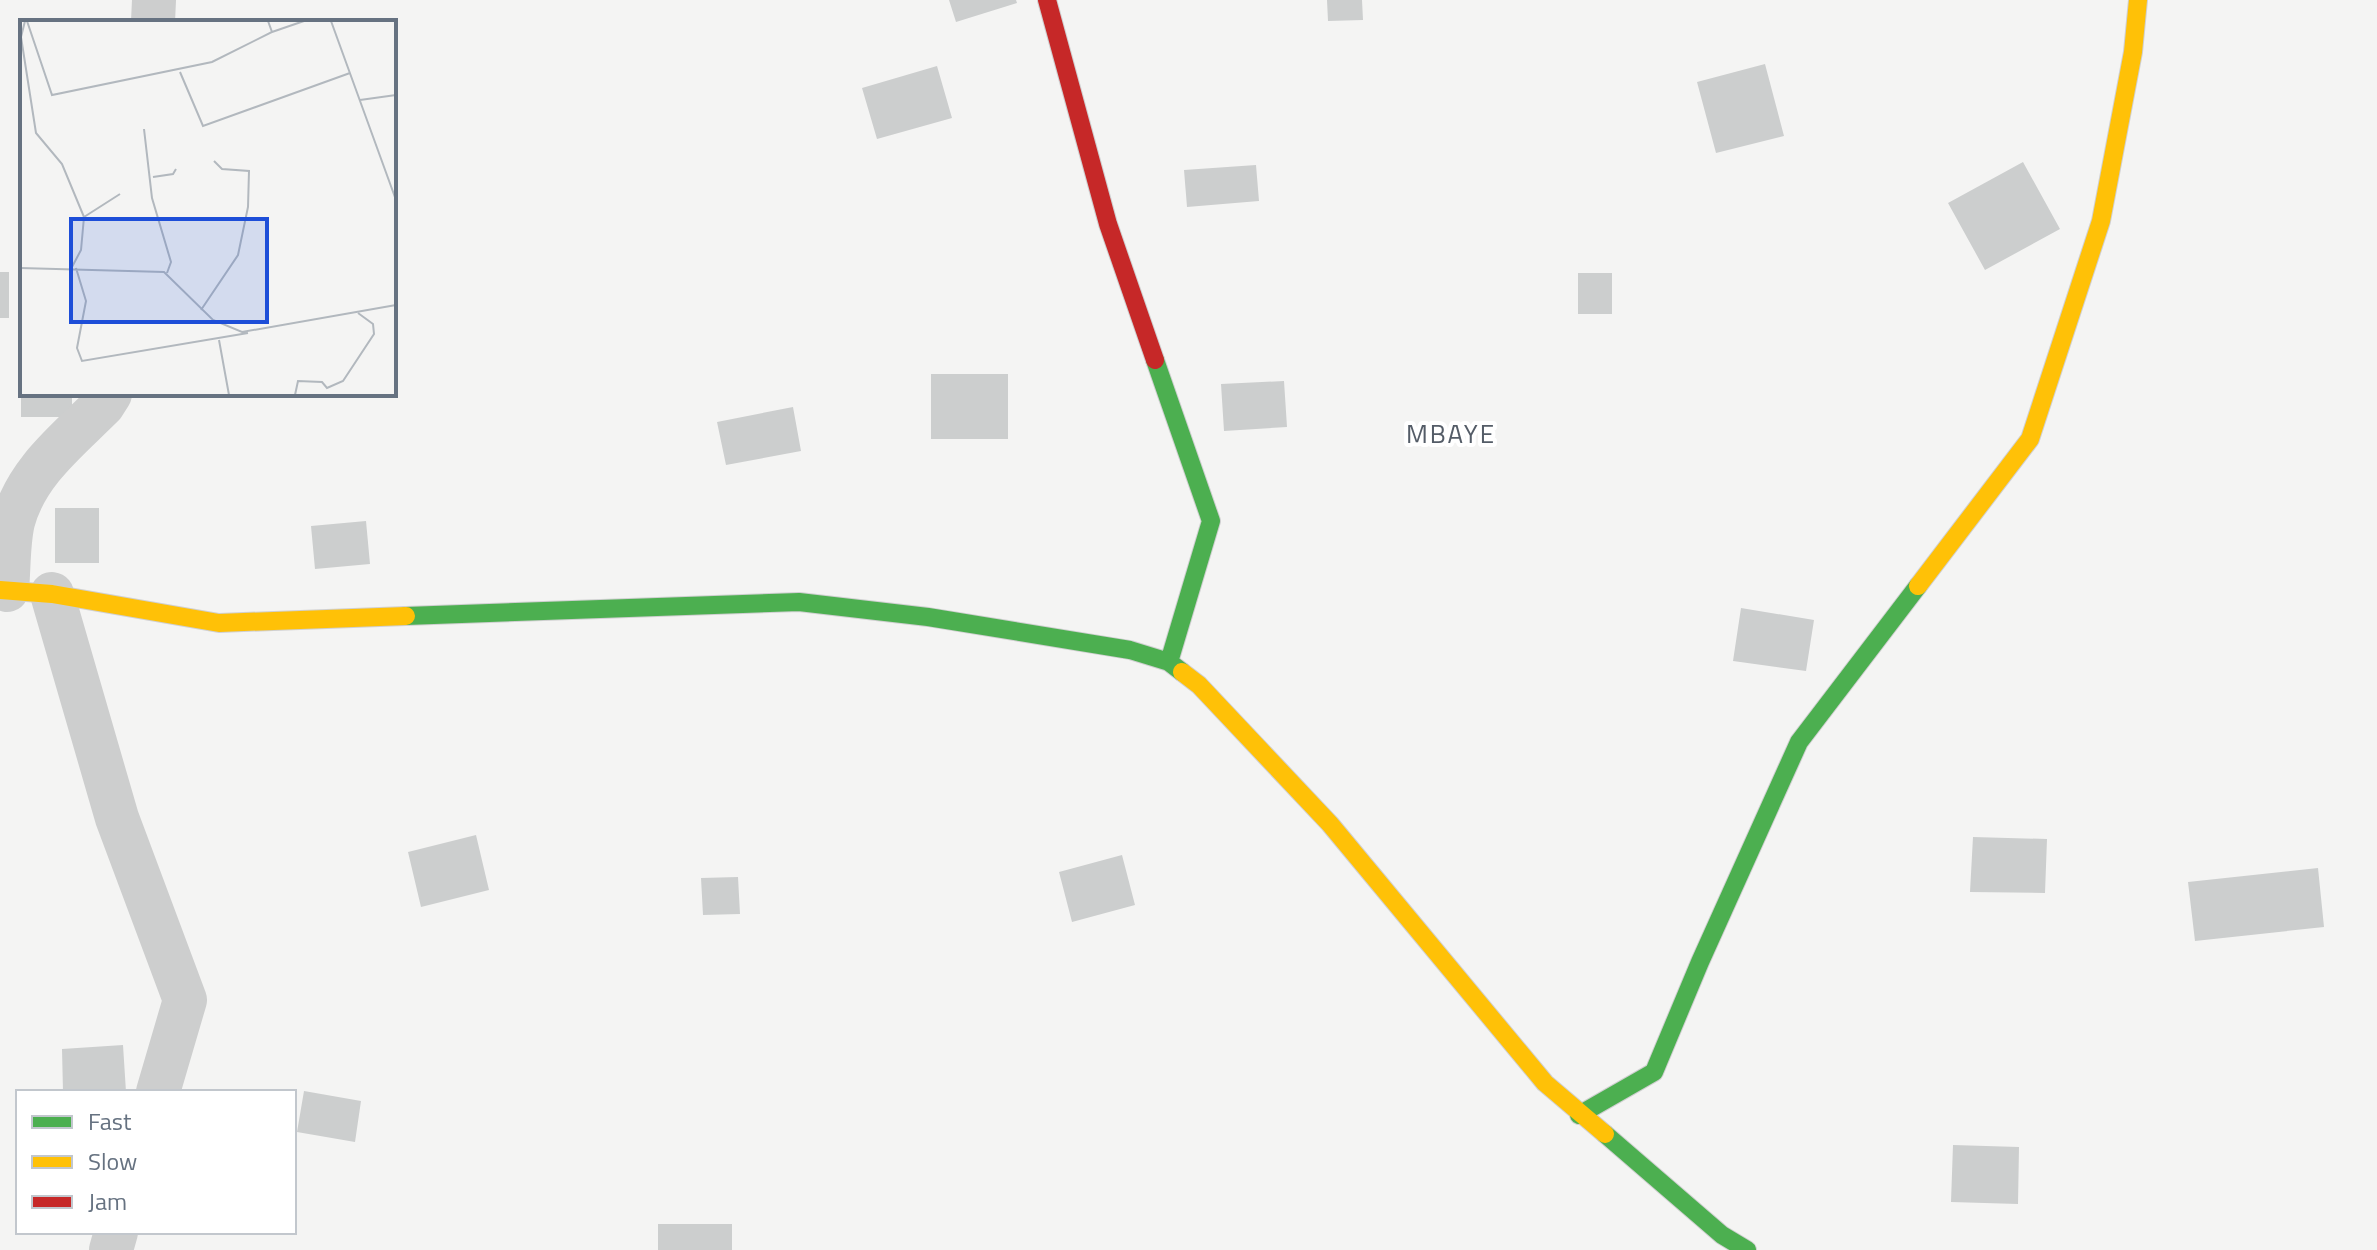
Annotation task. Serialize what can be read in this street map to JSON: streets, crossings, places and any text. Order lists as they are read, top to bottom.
{
  "districts": ["MBAYE"],
  "legend": ["Fast", "Slow", "Jam"]
}
